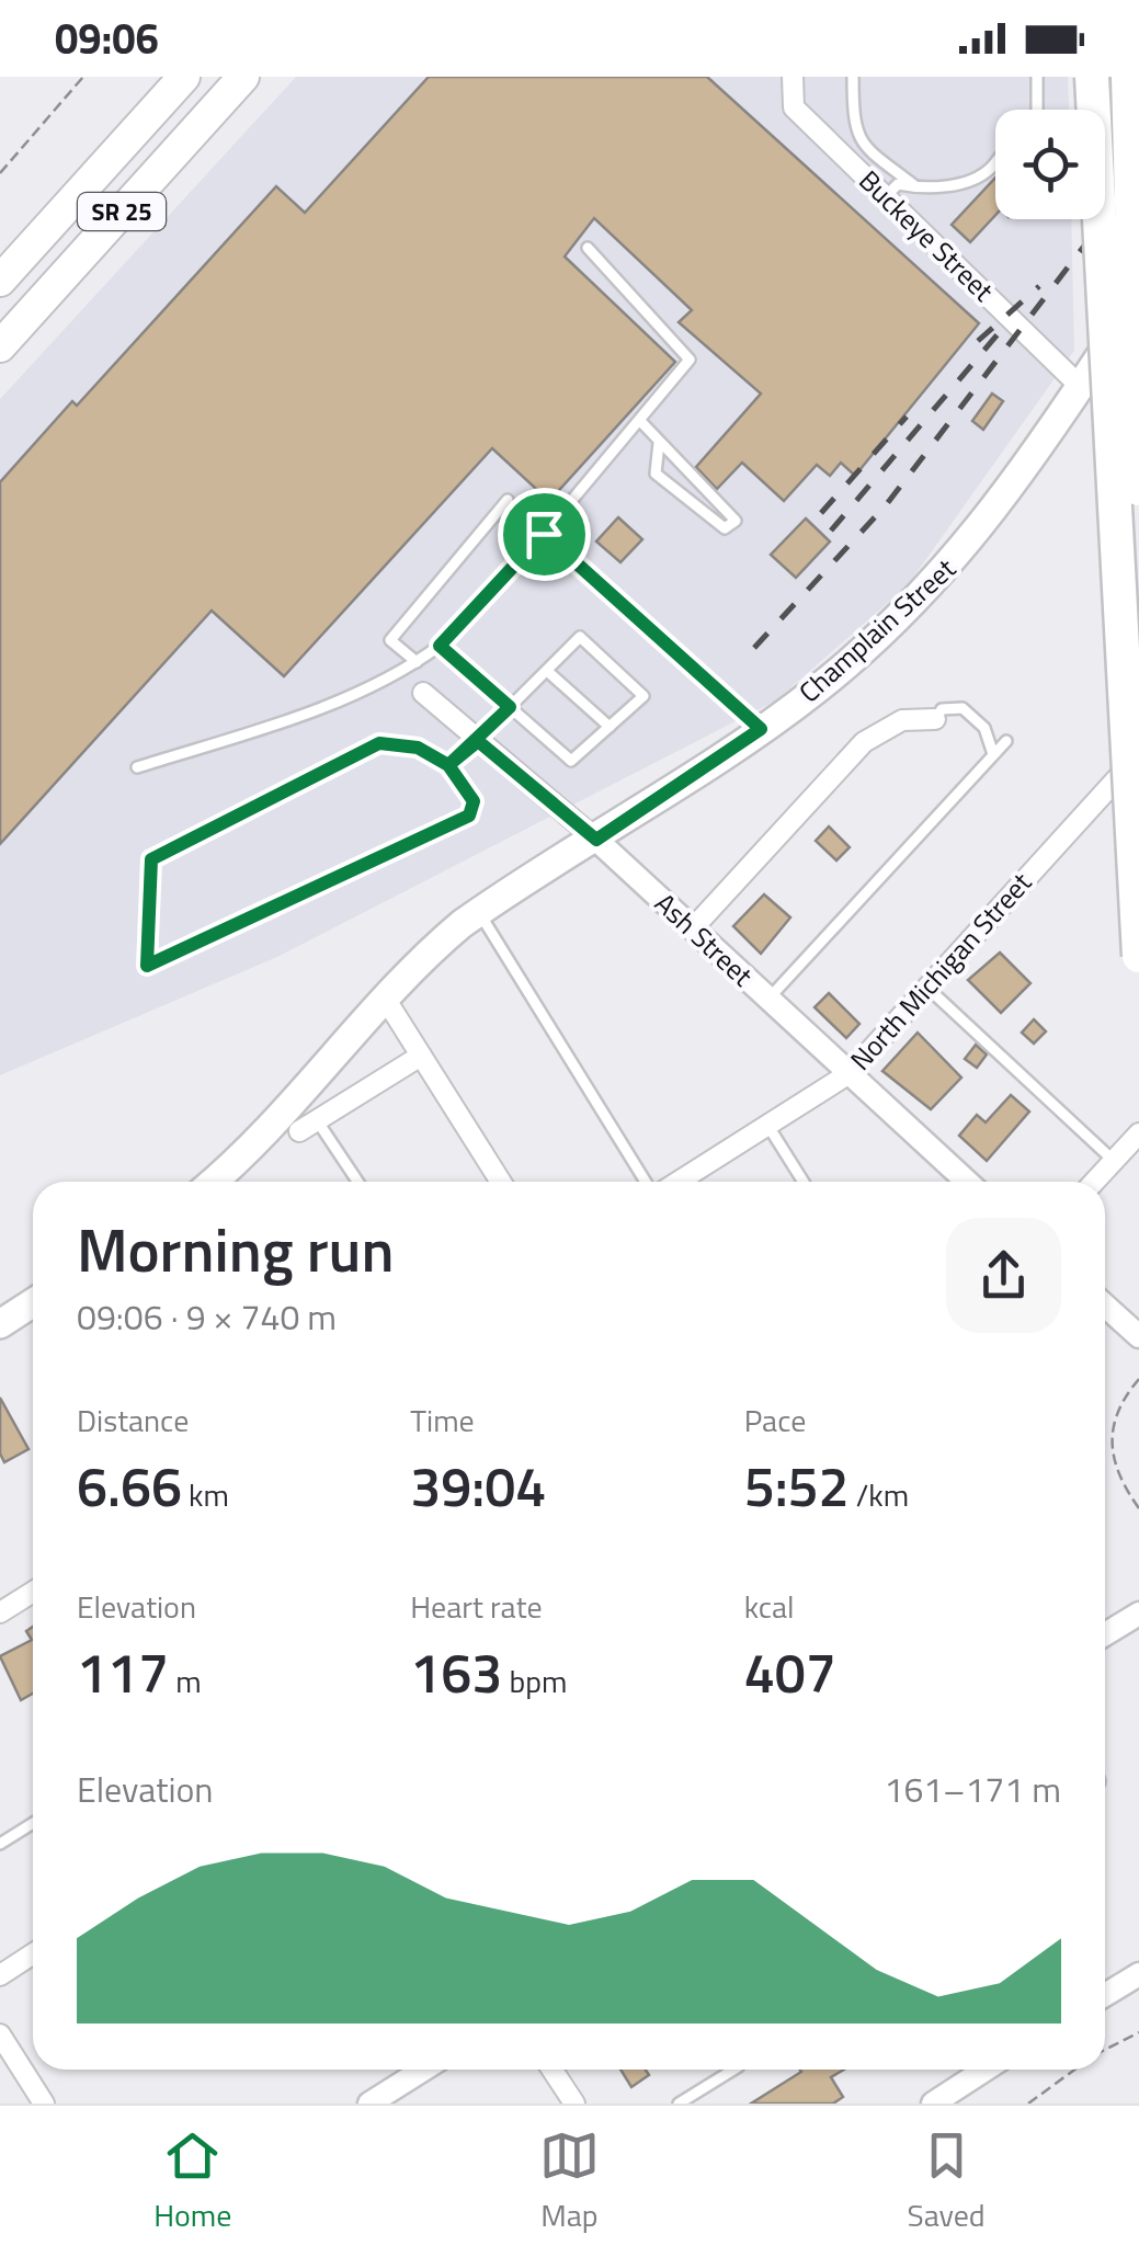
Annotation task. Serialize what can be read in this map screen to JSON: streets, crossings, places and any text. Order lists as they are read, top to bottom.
{
  "streets": {
    "main road": ["SR 25", "Champlain Street"],
    "street": ["Buckeye Street", "Ash Street", "North Michigan Street"]
  },
  "crossings": [
    ["Buckeye Street", "Champlain Street"],
    ["Champlain Street", "Ash Street"],
    ["Ash Street", "North Michigan Street"]
  ],
  "page": {
    "status": "09:06",
    "heading": ["Morning run", "09:06 · 9 × 740 m"],
    "stats": [
      ["Distance", "6.66 km"],
      ["Time", "39:04"],
      ["Pace", "5:52 /km"],
      ["Elevation", "117 m"],
      ["Heart rate", "163 bpm"],
      ["kcal", "407"]
    ],
    "chart": ["Elevation", "161–171 m"],
    "tabs": ["Home", "Map", "Saved"]
  }
}
